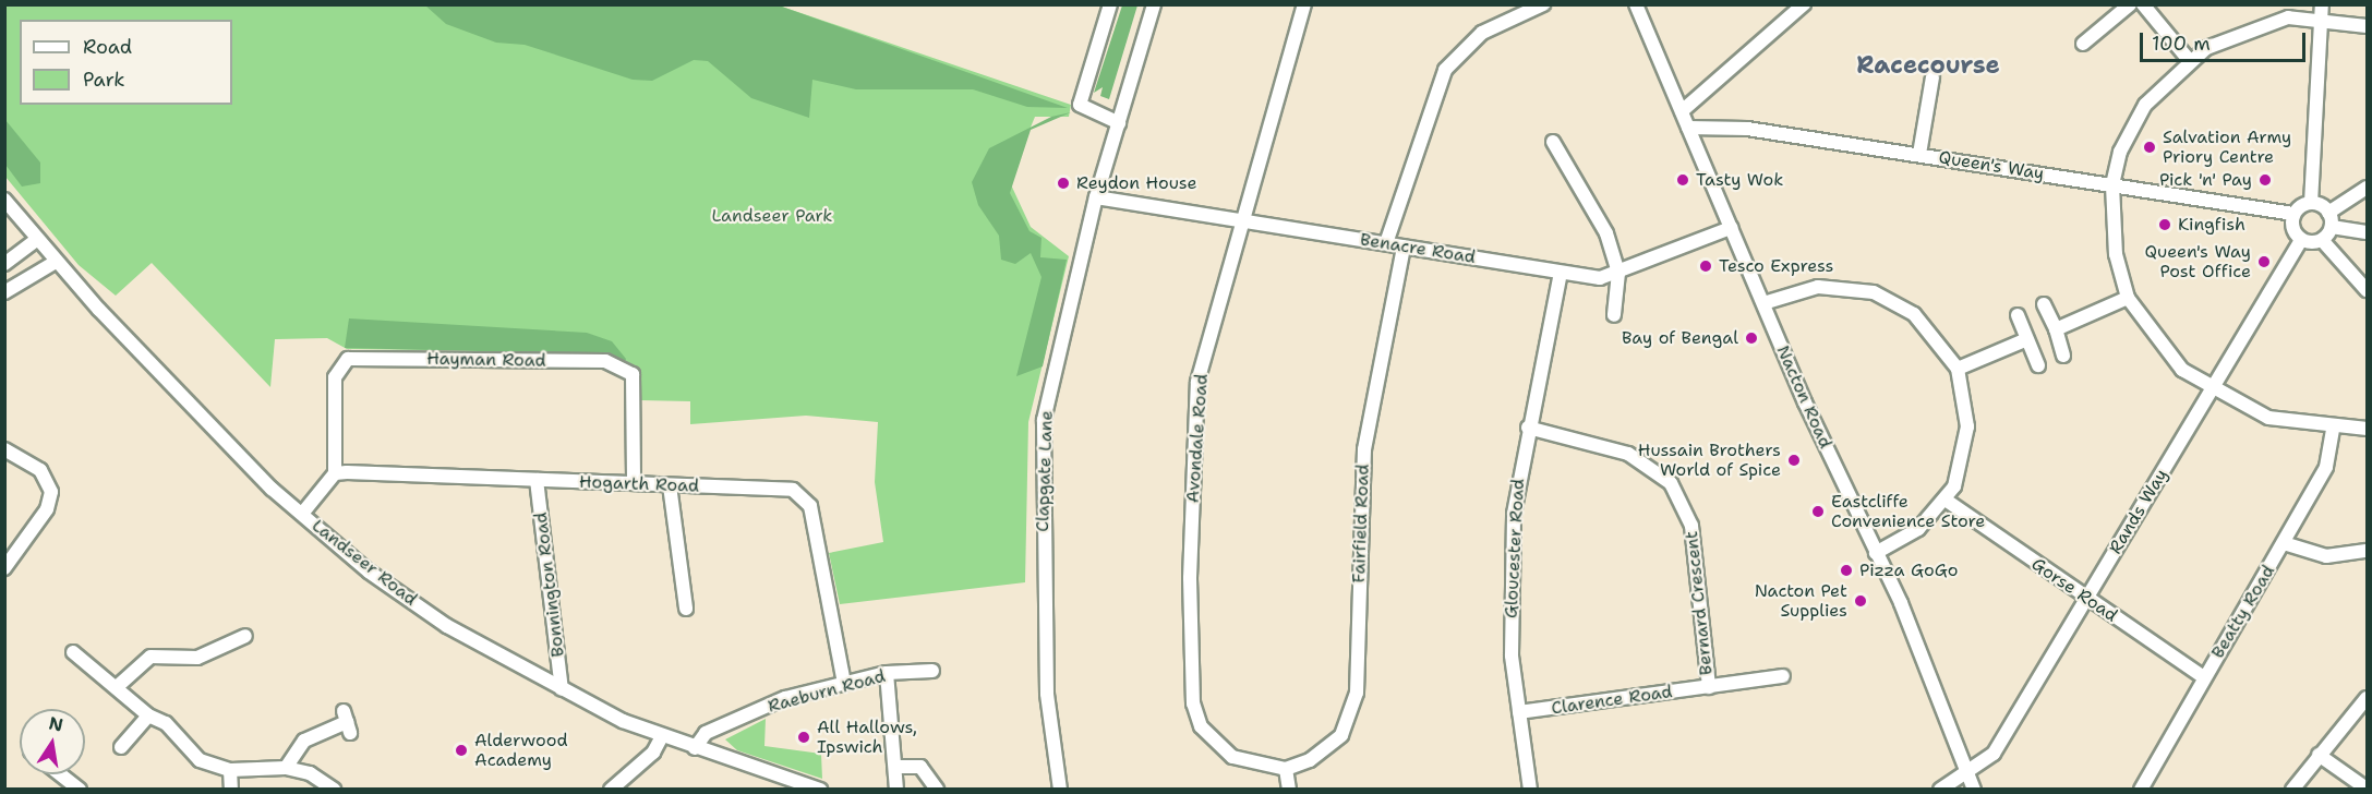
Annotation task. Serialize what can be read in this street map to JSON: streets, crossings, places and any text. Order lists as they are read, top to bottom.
{
  "streets": {
    "street": [
      "Queen's Way",
      "Benacre Road",
      "Hayman Road",
      "Nacton Road",
      "Avondale Road",
      "Clapgate Lane",
      "Hogarth Road",
      "Rands Way",
      "Fairfield Road",
      "Gloucester Road",
      "Landseer Road",
      "Bonnington Road",
      "Gorse Road",
      "Bernard Crescent",
      "Beatty Road",
      "Raeburn Road",
      "Clarence Road"
    ]
  },
  "crossings": [
    ["Queen's Way", "Nacton Road"],
    ["Queen's Way", "Rands Way"],
    ["Benacre Road", "Nacton Road"],
    ["Benacre Road", "Avondale Road"],
    ["Benacre Road", "Clapgate Lane"],
    ["Benacre Road", "Fairfield Road"],
    ["Benacre Road", "Gloucester Road"],
    ["Hayman Road", "Hogarth Road"],
    ["Nacton Road", "Rands Way"],
    ["Avondale Road", "Fairfield Road"],
    ["Hogarth Road", "Bonnington Road"],
    ["Hogarth Road", "Raeburn Road"],
    ["Rands Way", "Gorse Road"],
    ["Gloucester Road", "Bernard Crescent"],
    ["Gloucester Road", "Clarence Road"],
    ["Landseer Road", "Bonnington Road"],
    ["Landseer Road", "Raeburn Road"],
    ["Gorse Road", "Beatty Road"],
    ["Bernard Crescent", "Clarence Road"]
  ],
  "districts": ["Racecourse"],
  "parks": ["Landseer Park"],
  "places": [
    "Salvation Army Priory Centre",
    "Tasty Wok",
    "Pick 'n' Pay",
    "Reydon House",
    "Kingfish",
    "Queen's Way Post Office",
    "Tesco Express",
    "Bay of Bengal",
    "Hussain Brothers World of Spice",
    "Eastcliffe Convenience Store",
    "Pizza GoGo",
    "Nacton Pet Supplies",
    "All Hallows, Ipswich",
    "Alderwood Academy"
  ],
  "legend": ["Road", "Park"],
  "scale_bar": "100 m",
  "north": "top"
}
